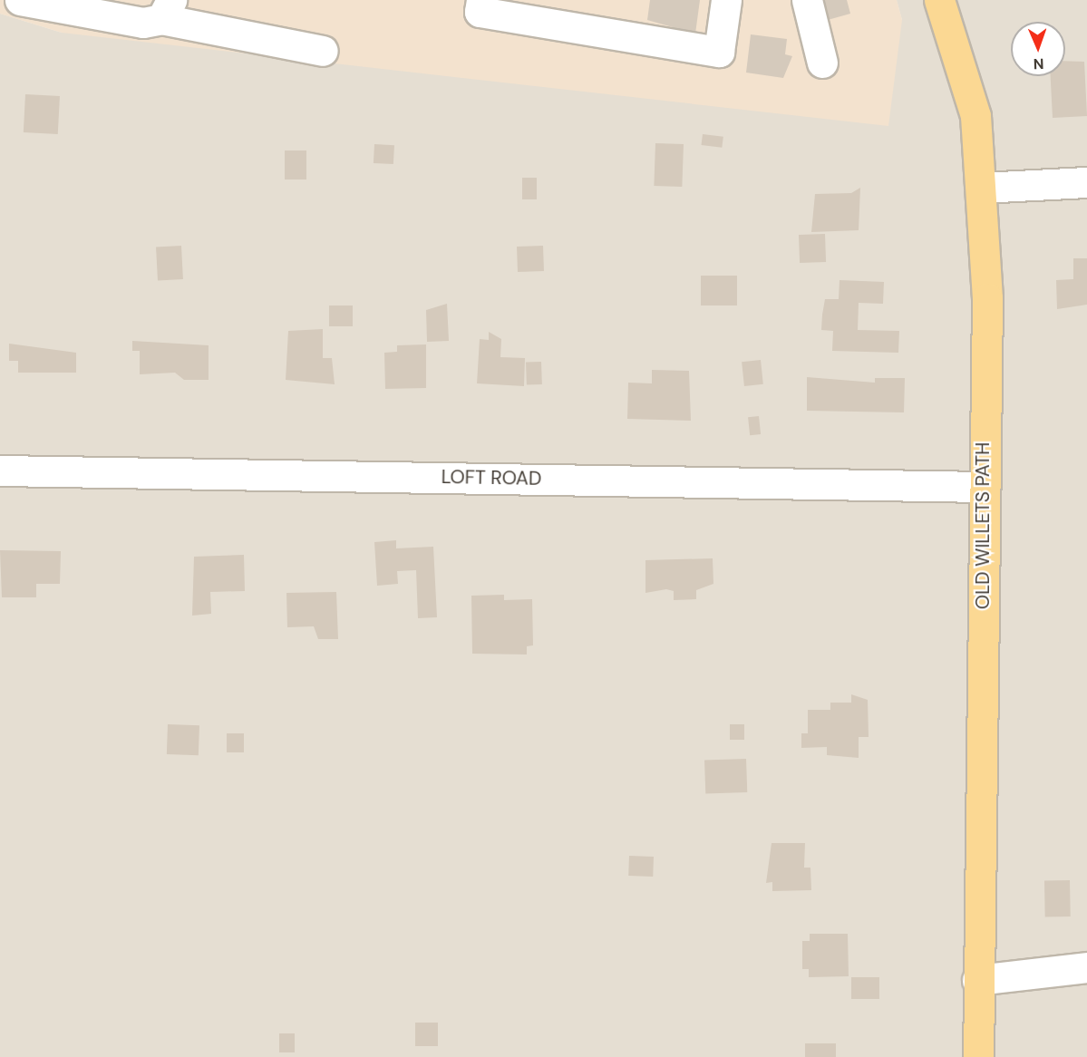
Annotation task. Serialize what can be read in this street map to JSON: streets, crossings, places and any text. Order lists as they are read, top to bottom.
{
  "streets": {
    "main road": ["OLD WILLETS PATH"],
    "street": ["LOFT ROAD"]
  },
  "crossings": [
    ["LOFT ROAD", "OLD WILLETS PATH"]
  ],
  "north": "bottom"
}
